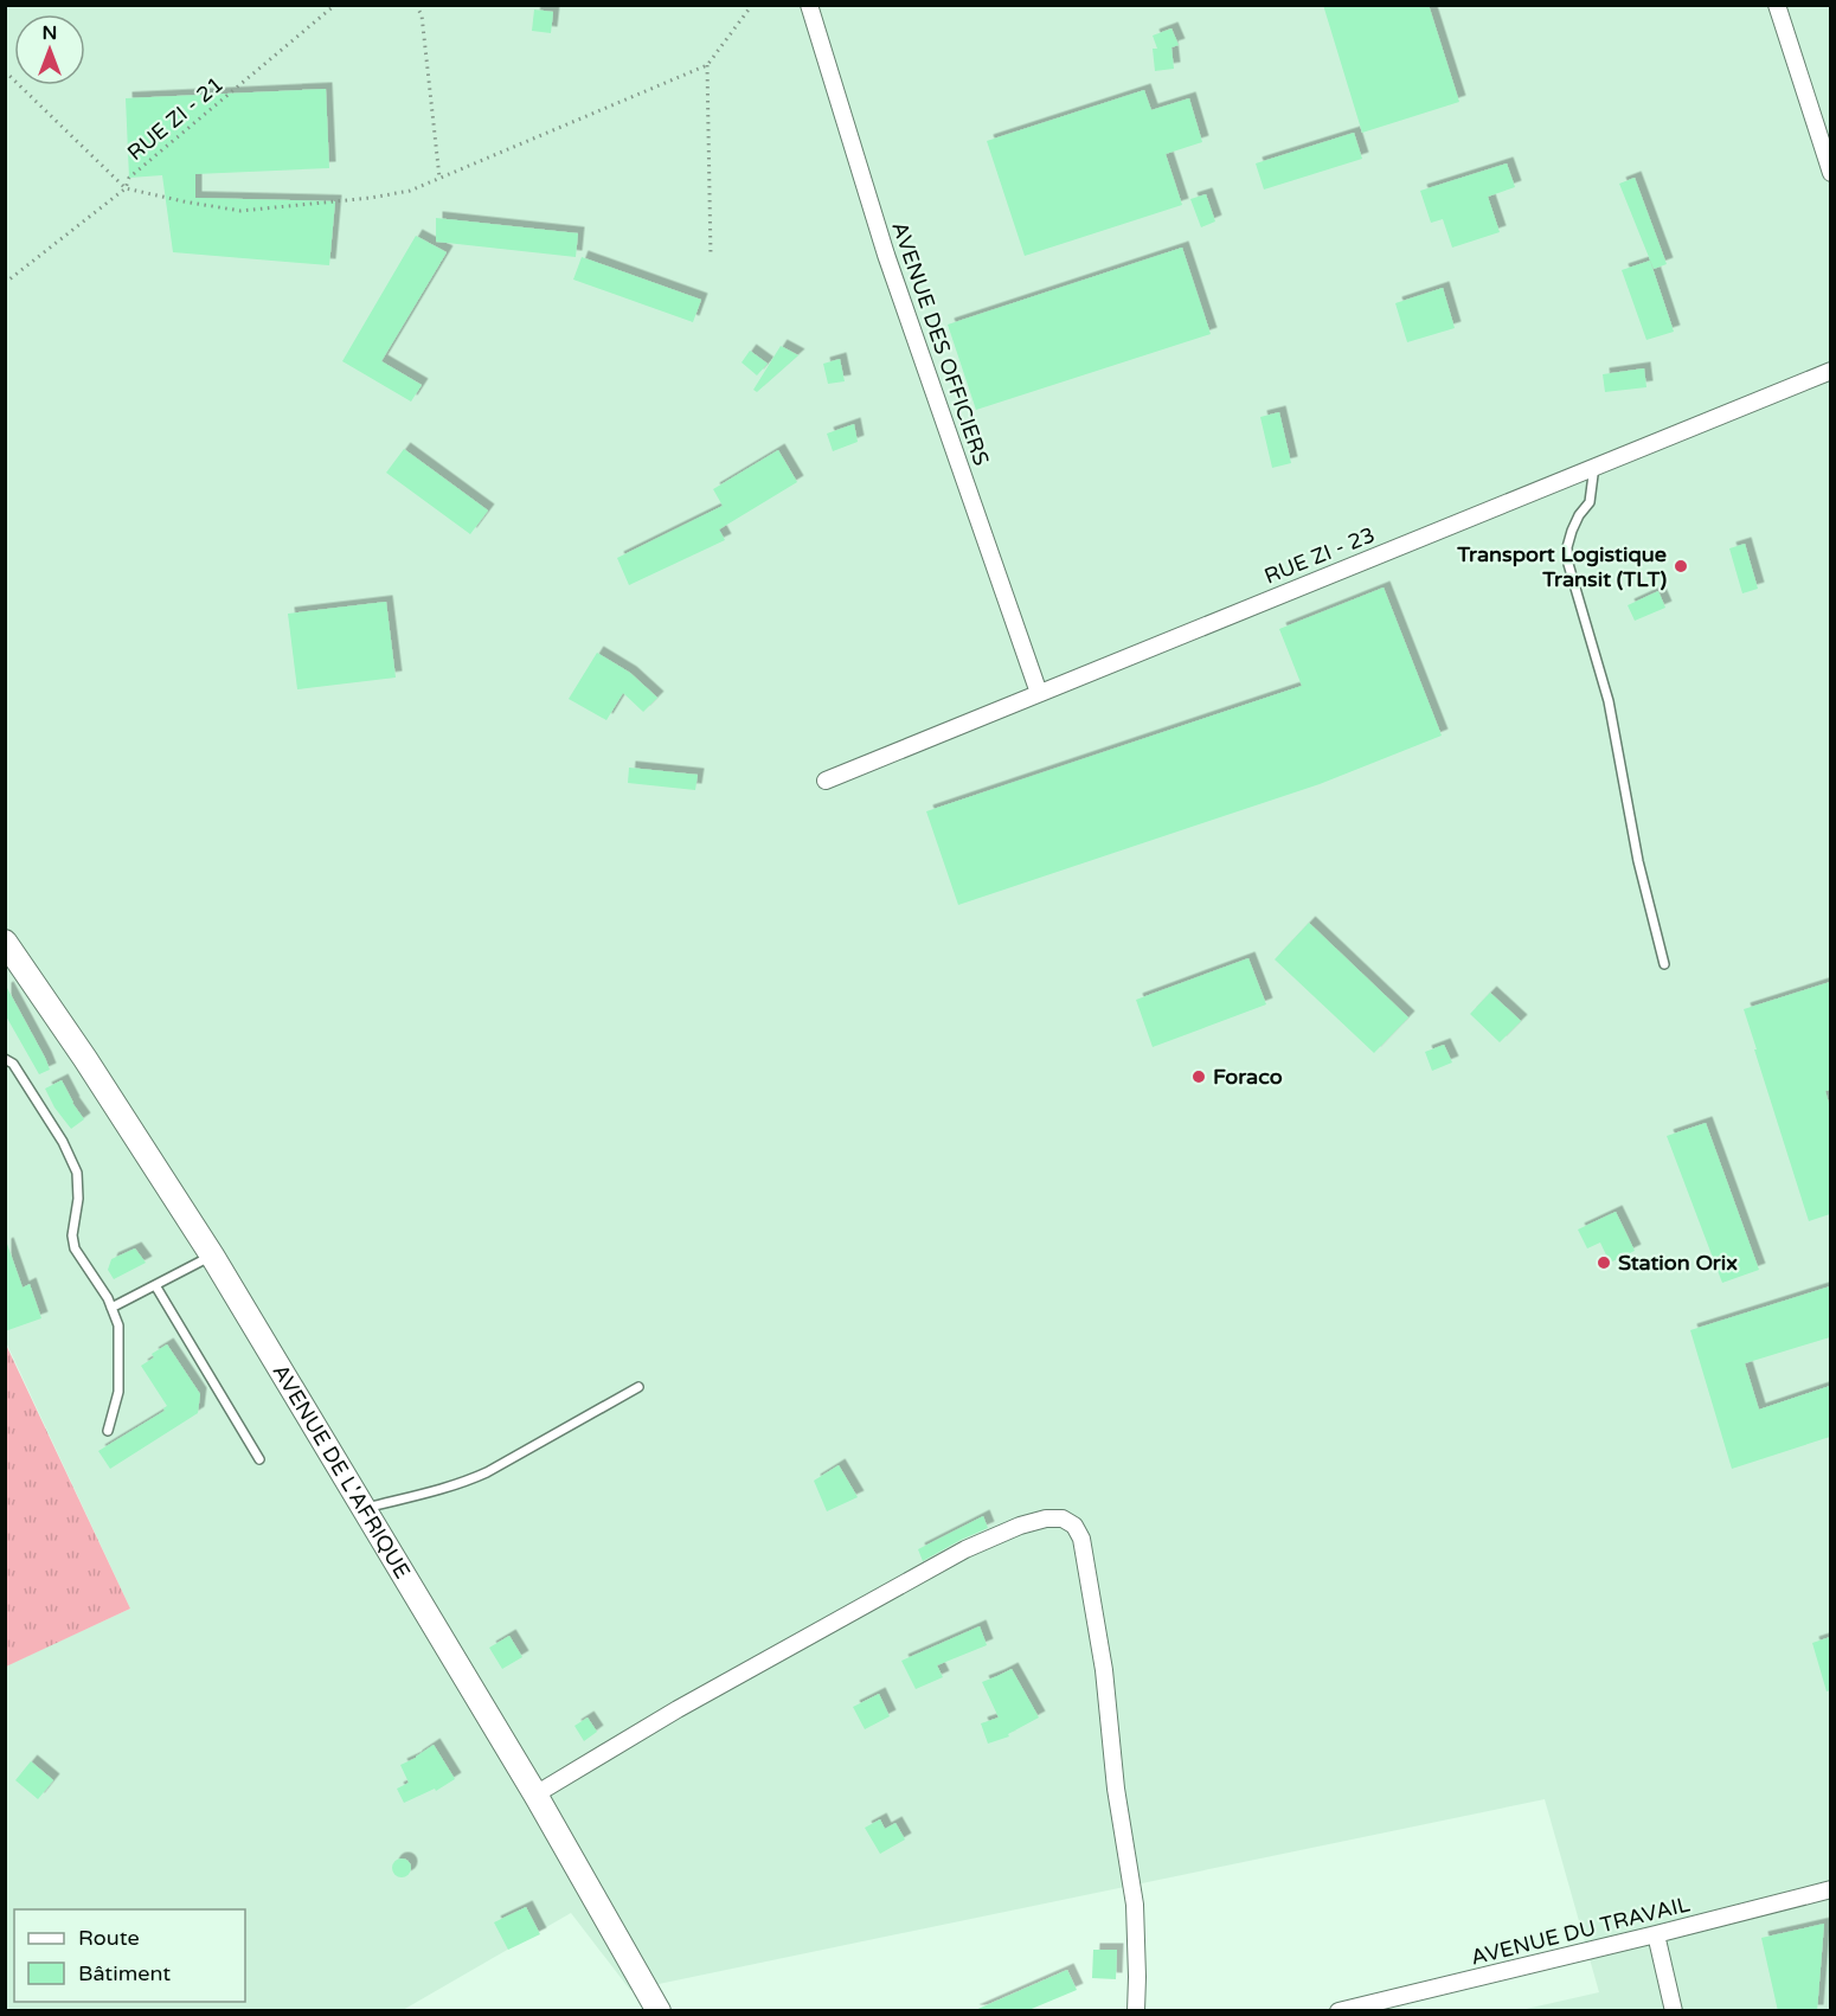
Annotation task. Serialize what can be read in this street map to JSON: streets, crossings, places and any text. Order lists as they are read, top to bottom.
{
  "streets": {
    "main road": ["AVENUE DE L'AFRIQUE"],
    "street": ["AVENUE DES OFFICIERS", "RUE ZI - 23", "AVENUE DU TRAVAIL"],
    "path": ["RUE ZI - 21"]
  },
  "crossings": [
    ["AVENUE DES OFFICIERS", "RUE ZI - 23"]
  ],
  "places": ["Transport Logistique Transit (TLT)", "Foraco", "Station Orix"],
  "legend": ["Route", "Bâtiment"],
  "north": "top"
}
